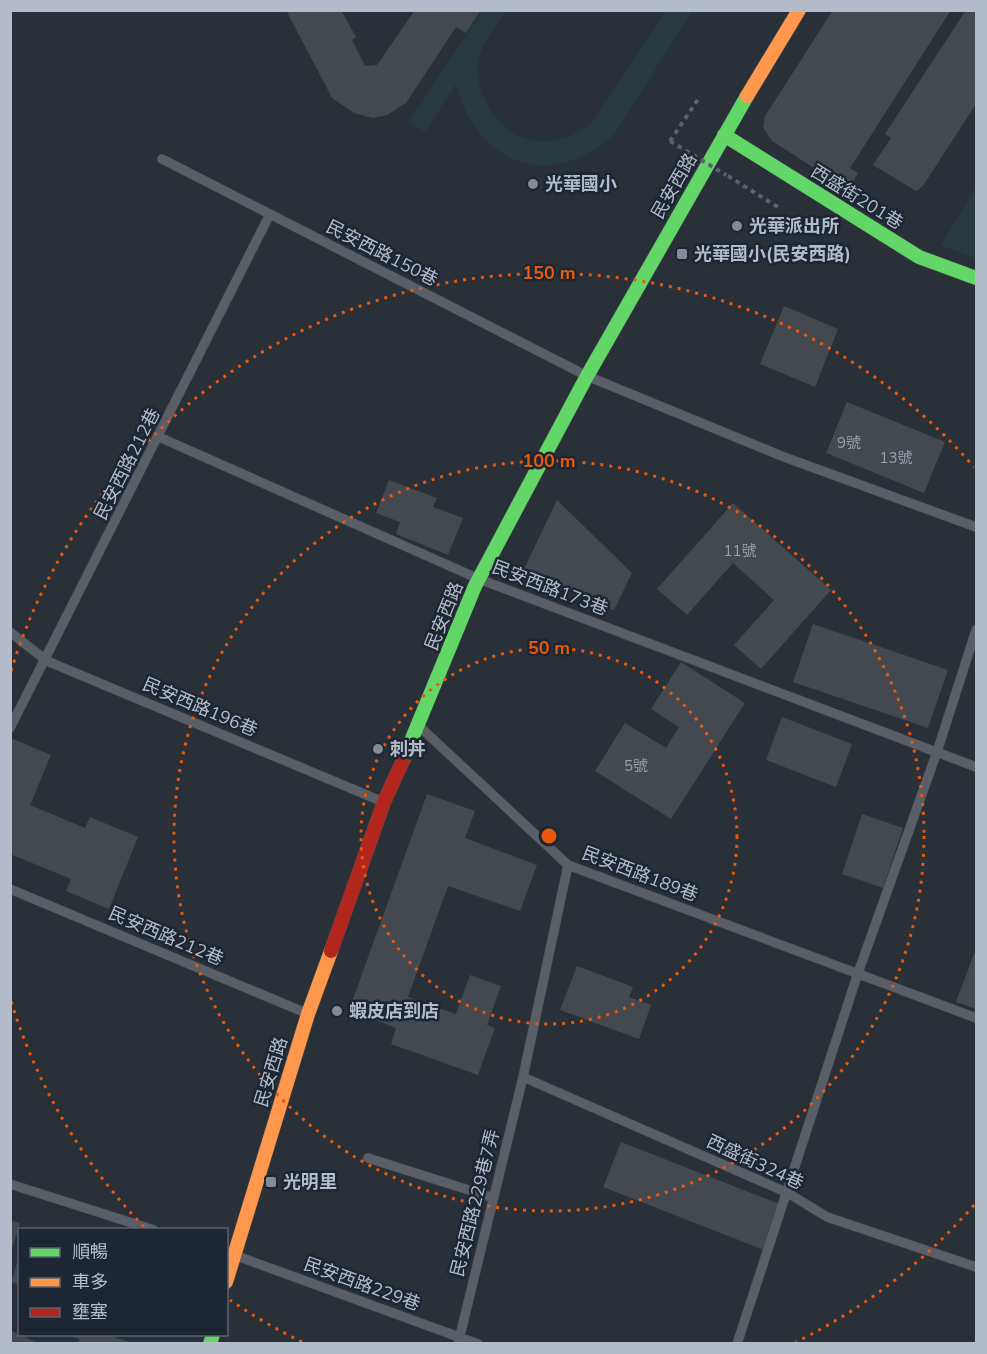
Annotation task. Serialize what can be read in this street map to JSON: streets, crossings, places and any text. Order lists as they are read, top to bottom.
{
  "streets": {
    "street": ["民安西路", "西盛街201巷"],
    "lane": [
      "民安西路150巷",
      "民安西路212巷",
      "民安西路173巷",
      "民安西路196巷",
      "民安西路189巷",
      "西盛街324巷",
      "民安西路229巷7弄",
      "民安西路229巷"
    ]
  },
  "crossings": [
    ["民安西路", "西盛街201巷"],
    ["民安西路", "民安西路150巷"],
    ["民安西路", "民安西路212巷"],
    ["民安西路", "民安西路173巷"],
    ["民安西路", "民安西路196巷"],
    ["民安西路", "民安西路189巷"],
    ["民安西路", "民安西路229巷"],
    ["民安西路150巷", "民安西路212巷"],
    ["民安西路212巷", "民安西路173巷"],
    ["民安西路212巷", "民安西路196巷"],
    ["民安西路189巷", "民安西路229巷7弄"],
    ["西盛街324巷", "民安西路229巷7弄"],
    ["民安西路229巷7弄", "民安西路229巷"]
  ],
  "places": {
    "other": [
      "光華國小",
      "光華派出所",
      "刺丼",
      "蝦皮店到店"
    ],
    "transit": ["光華國小(民安西路)", "光明里"]
  },
  "house_numbers": [
    "9號",
    "13號",
    "11號",
    "5號"
  ],
  "legend": ["順暢", "車多", "壅塞"],
  "rings": ["150 m", "100 m", "50 m"]
}
